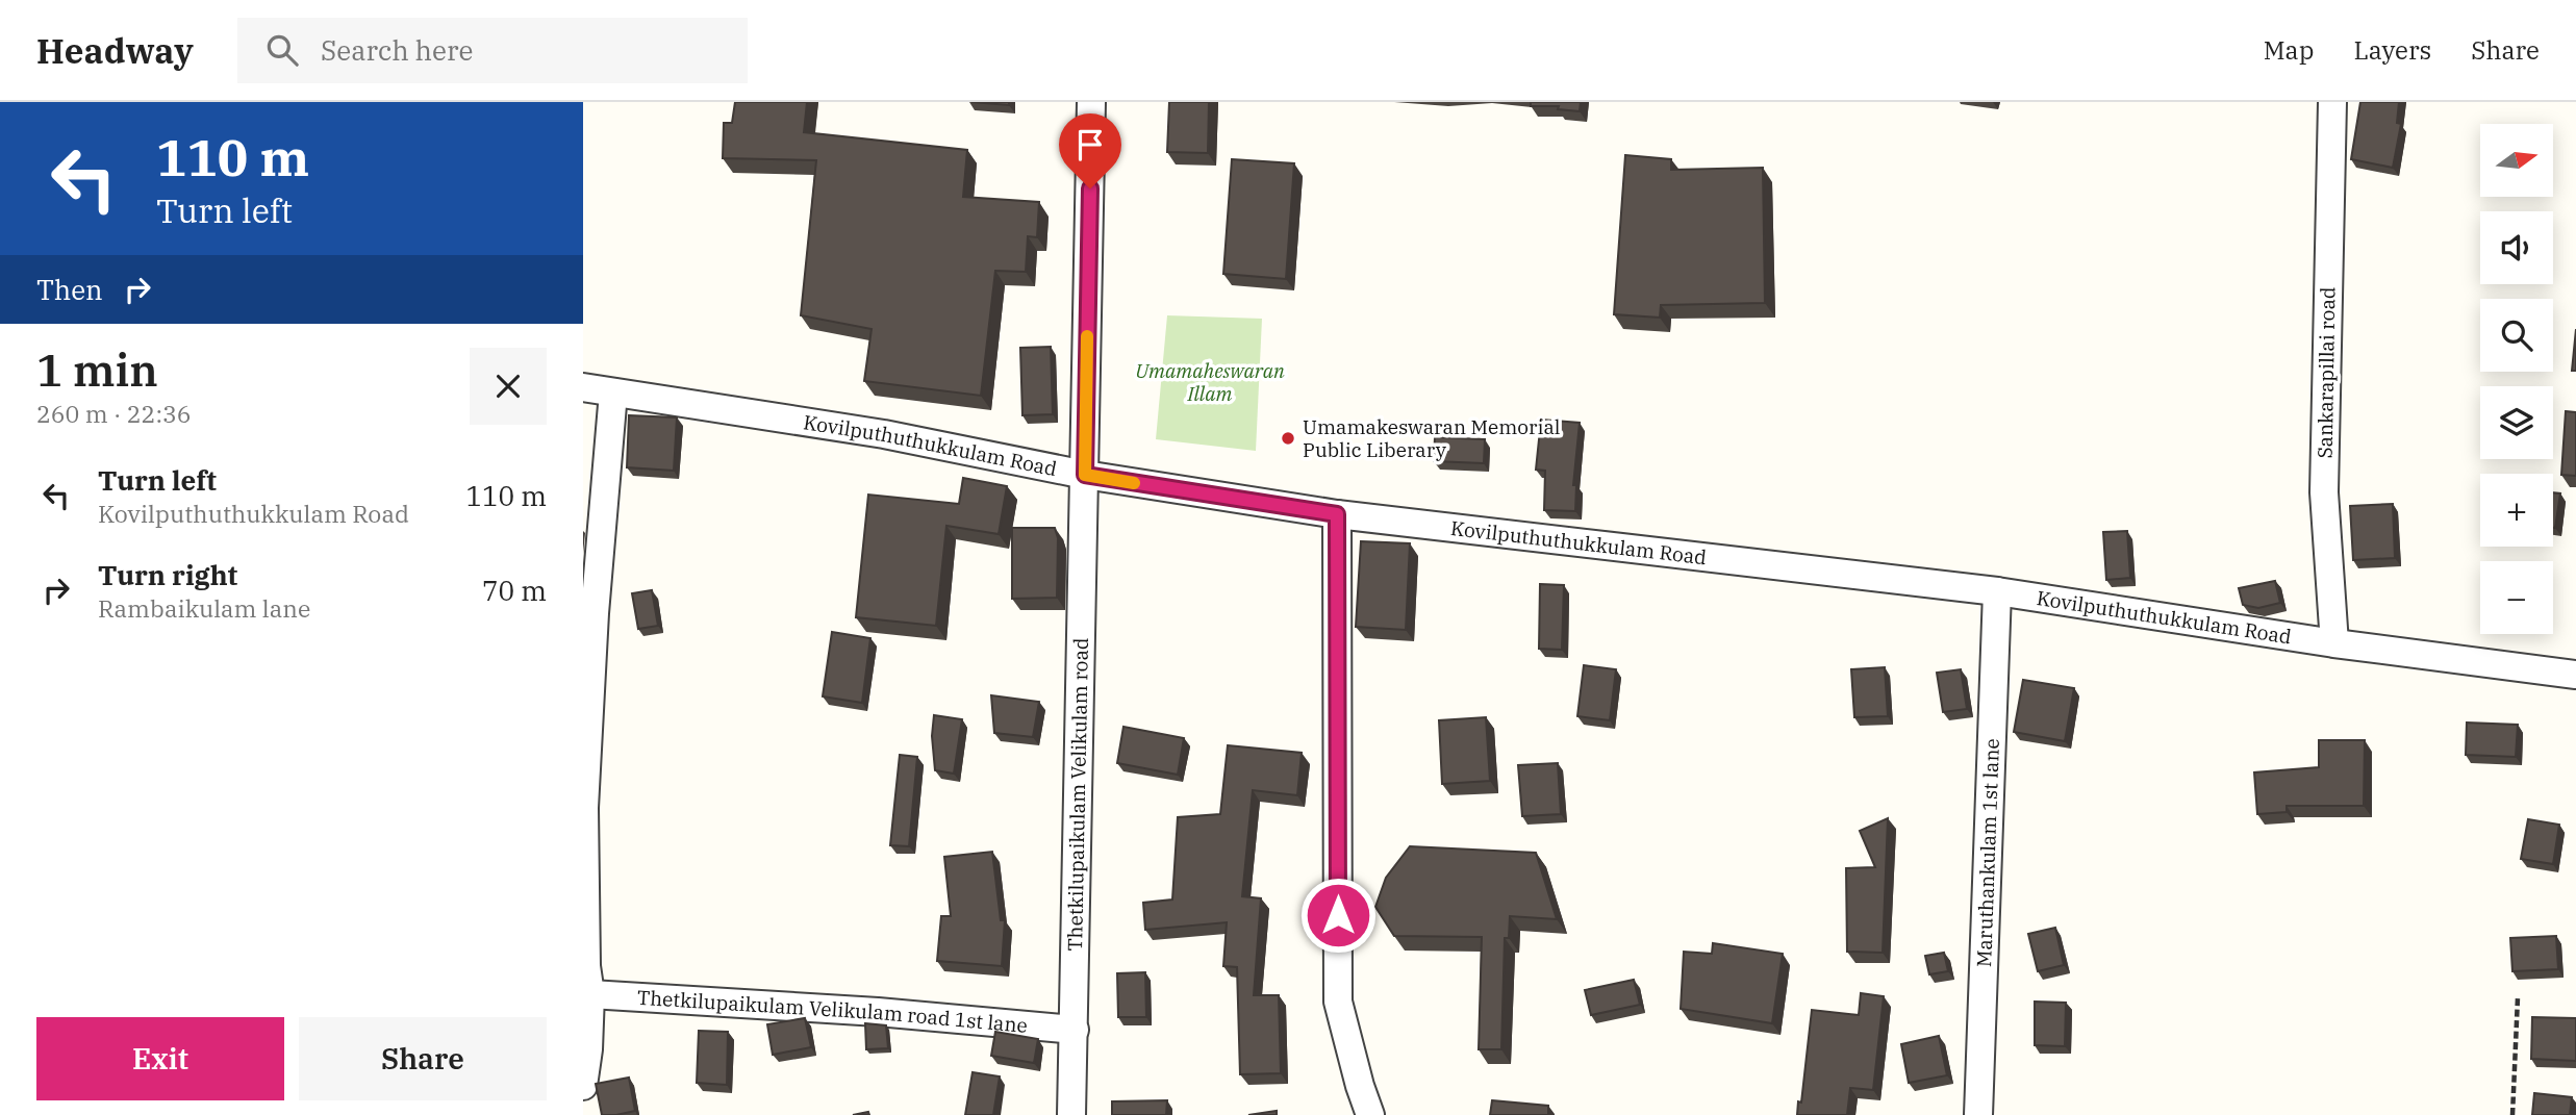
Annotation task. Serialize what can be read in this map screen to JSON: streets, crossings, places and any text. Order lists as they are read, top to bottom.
{
  "streets": {
    "street": [
      "Sankarapillai road",
      "Kovilputhuthukkulam Road",
      "Thetkilupaikulam Velikulam road",
      "Maruthankulam 1st lane",
      "Thetkilupaikulam Velikulam road 1st lane"
    ]
  },
  "crossings": [
    ["Sankarapillai road", "Kovilputhuthukkulam Road"],
    ["Kovilputhuthukkulam Road", "Thetkilupaikulam Velikulam road"],
    ["Kovilputhuthukkulam Road", "Maruthankulam 1st lane"],
    ["Thetkilupaikulam Velikulam road", "Thetkilupaikulam Velikulam road 1st lane"]
  ],
  "parks": ["Umamaheswaran Illam"],
  "places": ["Umamakeswaran Memorial Public Liberary"],
  "north": "right",
  "page": {
    "header": "Headway",
    "search": "Search here",
    "nav": ["Map", "Layers", "Share"],
    "turn": ["110 m", "Turn left"],
    "map_buttons": ["+", "−"],
    "then": "Then",
    "heading": ["1 min", "260 m · 22:36"],
    "list": [
      {
        "name": "Turn left",
        "note": "Kovilputhuthukkulam Road",
        "value": "110 m"
      },
      {
        "name": "Turn right",
        "note": "Rambaikulam lane",
        "value": "70 m"
      }
    ],
    "buttons": ["Exit", "Share"]
  }
}
